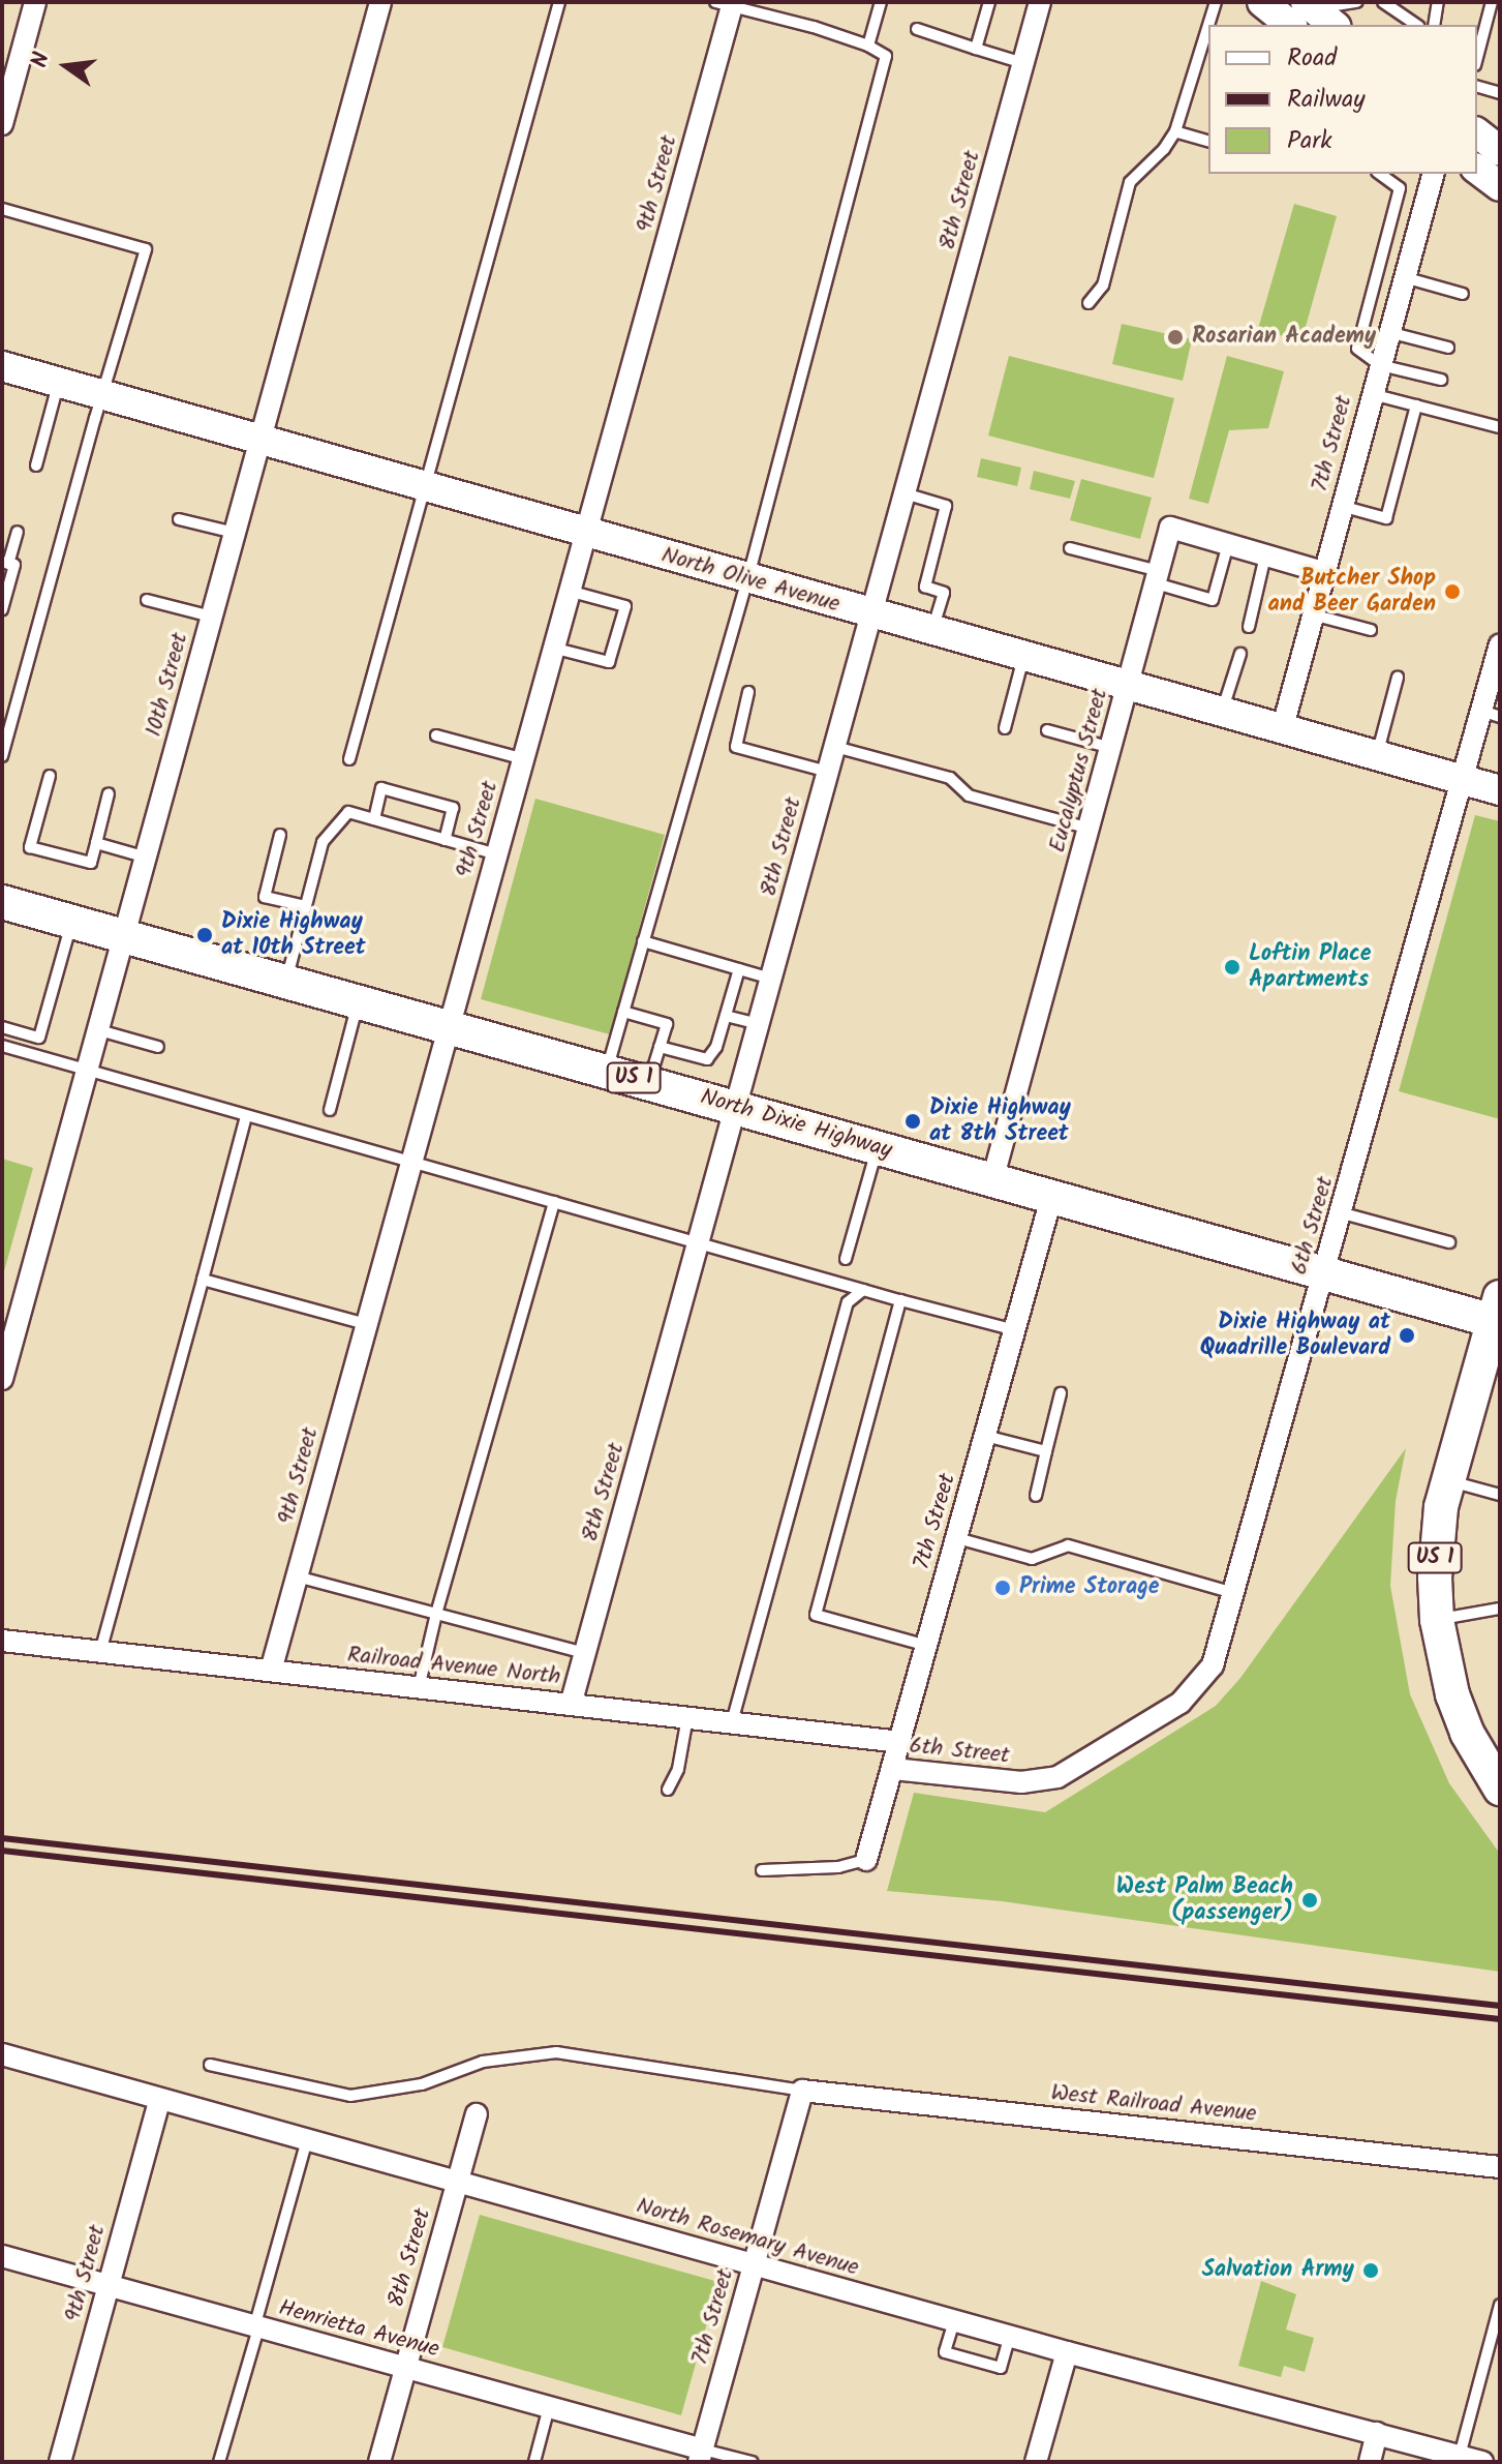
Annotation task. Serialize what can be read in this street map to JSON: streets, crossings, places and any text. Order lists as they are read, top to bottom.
{
  "streets": {
    "main road": ["US 1", "North Dixie Highway"],
    "street": [
      "9th Street",
      "8th Street",
      "7th Street",
      "North Olive Avenue",
      "10th Street",
      "Eucalyptus Street",
      "6th Street",
      "Railroad Avenue North",
      "West Railroad Avenue",
      "North Rosemary Avenue",
      "Henrietta Avenue"
    ]
  },
  "crossings": [
    ["9th Street", "North Olive Avenue"],
    ["9th Street", "North Dixie Highway"],
    ["9th Street", "Railroad Avenue North"],
    ["9th Street", "North Rosemary Avenue"],
    ["9th Street", "Henrietta Avenue"],
    ["8th Street", "North Olive Avenue"],
    ["8th Street", "North Dixie Highway"],
    ["8th Street", "Railroad Avenue North"],
    ["8th Street", "North Rosemary Avenue"],
    ["8th Street", "Henrietta Avenue"],
    ["7th Street", "North Olive Avenue"],
    ["7th Street", "Eucalyptus Street"],
    ["7th Street", "North Dixie Highway"],
    ["7th Street", "6th Street"],
    ["7th Street", "Railroad Avenue North"],
    ["7th Street", "West Railroad Avenue"],
    ["7th Street", "North Rosemary Avenue"],
    ["7th Street", "Henrietta Avenue"],
    ["North Olive Avenue", "10th Street"],
    ["North Olive Avenue", "Eucalyptus Street"],
    ["North Olive Avenue", "6th Street"],
    ["10th Street", "North Dixie Highway"],
    ["Eucalyptus Street", "North Dixie Highway"],
    ["US 1", "North Dixie Highway"],
    ["North Dixie Highway", "6th Street"]
  ],
  "places": [
    "Rosarian Academy",
    "Butcher Shop and Beer Garden",
    "Dixie Highway at 10th Street",
    "Loftin Place Apartments",
    "Dixie Highway at 8th Street",
    "Dixie Highway at Quadrille Boulevard",
    "Prime Storage",
    "West Palm Beach (passenger)",
    "Salvation Army"
  ],
  "legend": ["Road", "Railway", "Park"],
  "north": "left"
}
